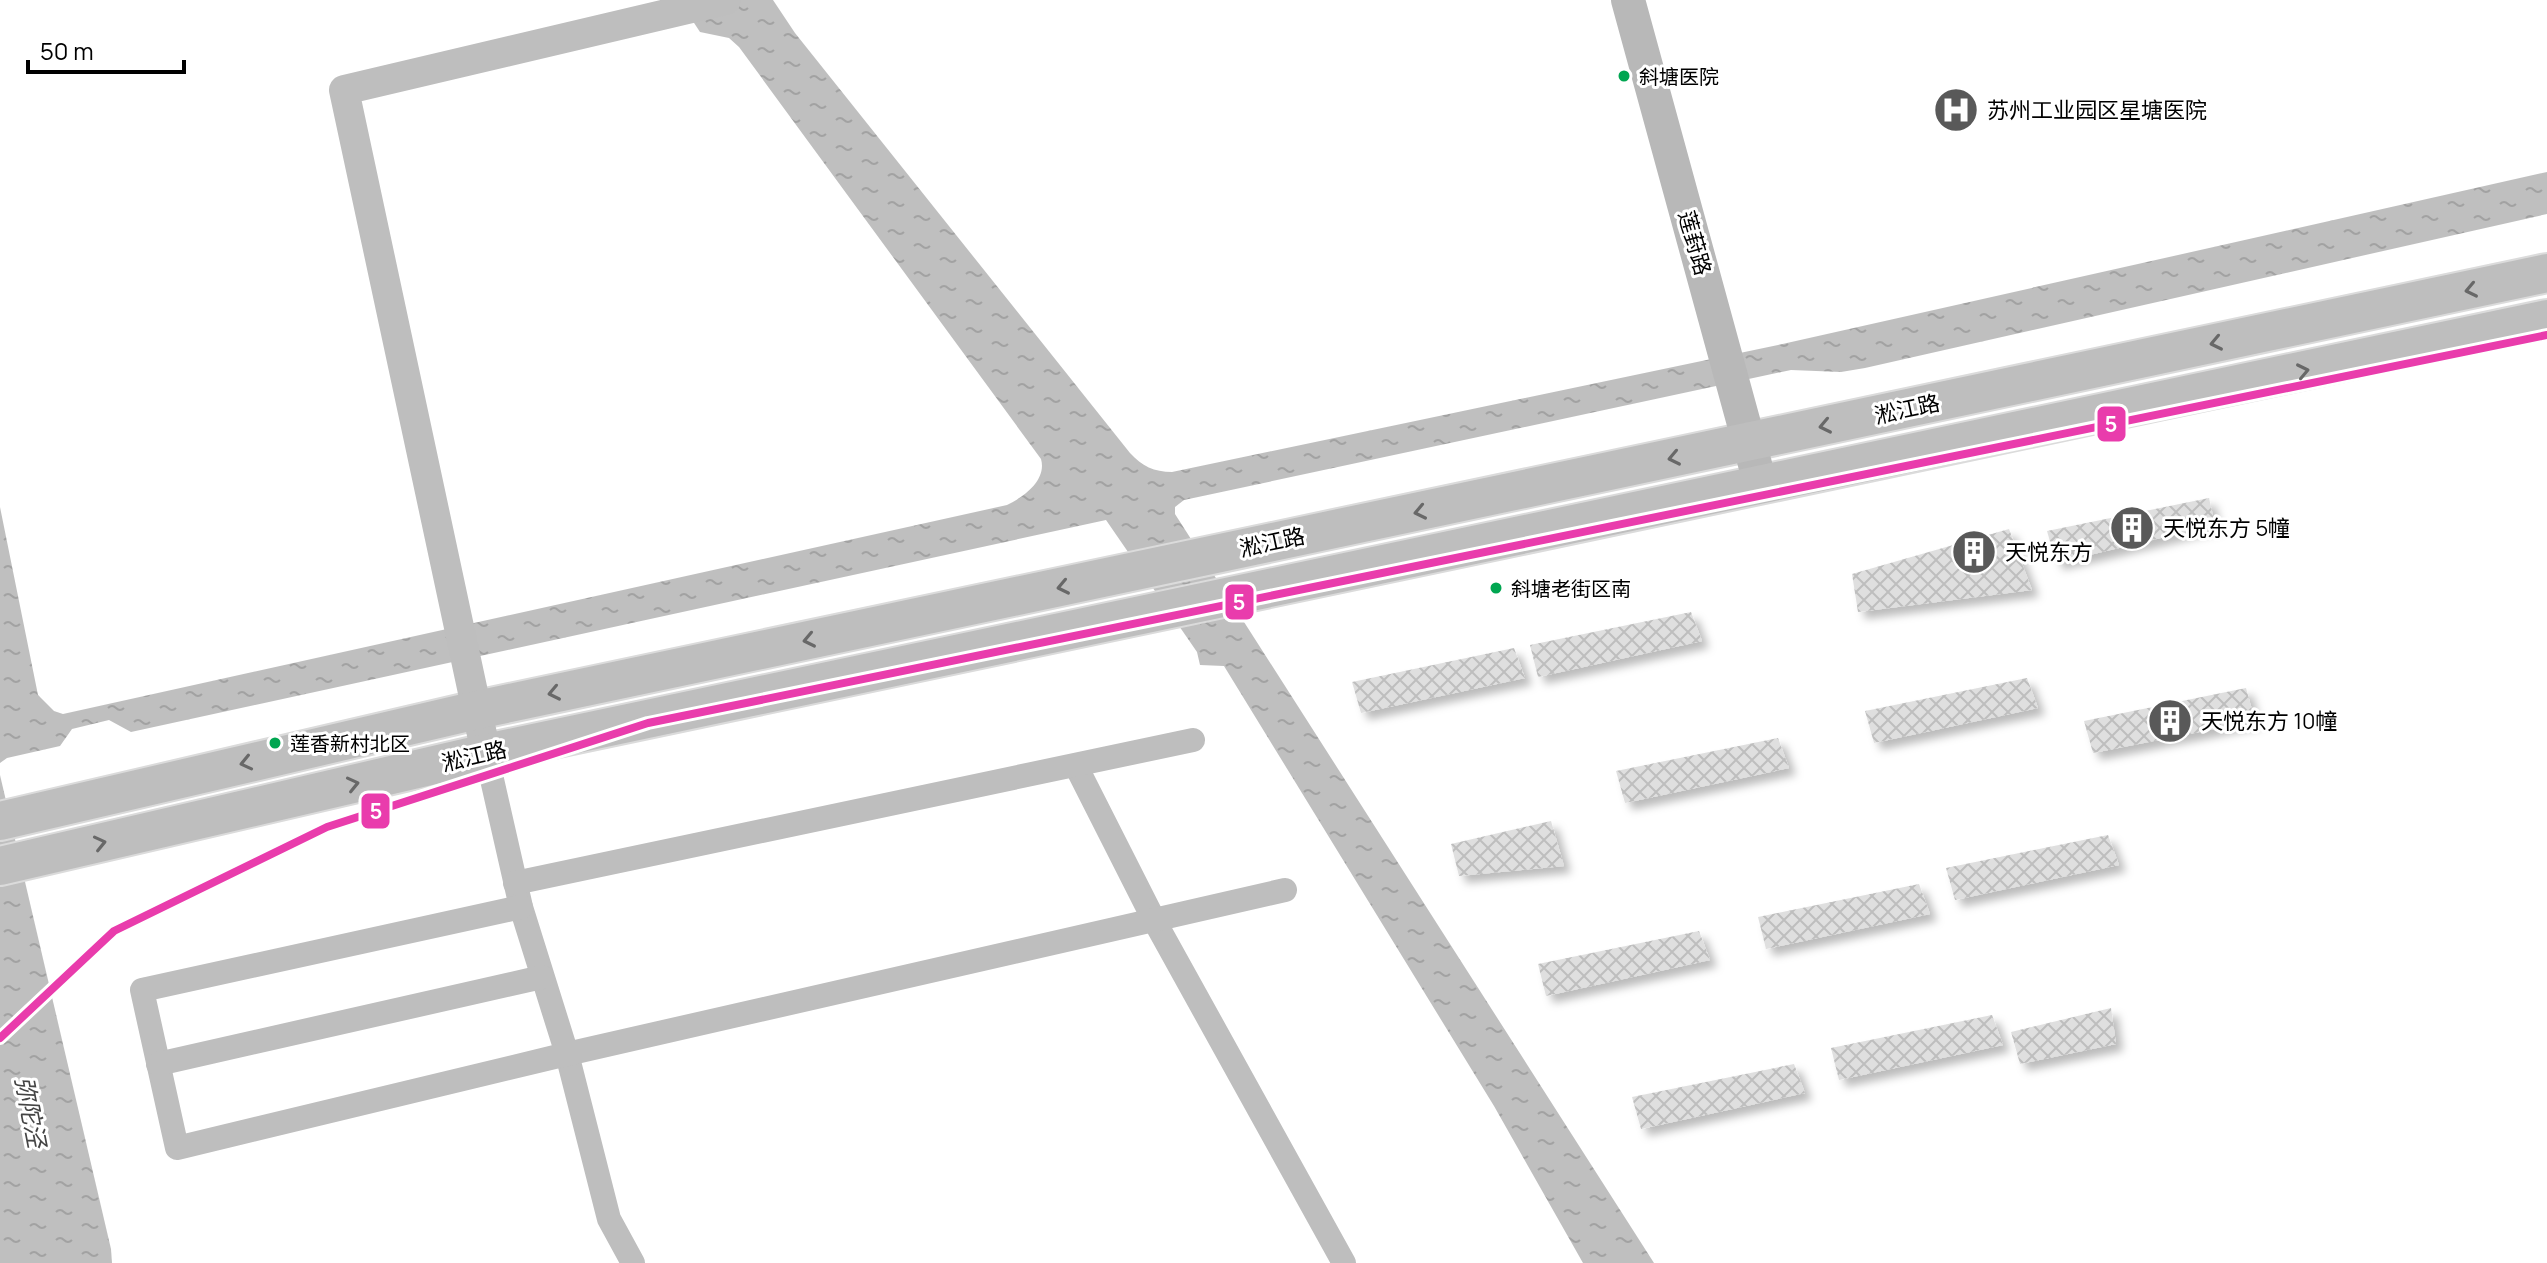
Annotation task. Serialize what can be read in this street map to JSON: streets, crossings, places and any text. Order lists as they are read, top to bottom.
{
  "streets": {
    "main road": ["莲葑路", "淞江路"]
  },
  "crossings": [
    ["莲葑路", "淞江路"]
  ],
  "water": ["弥陀泾"],
  "places": {
    "other": ["斜塘医院", "斜塘老街区南", "莲香新村北区"],
    "hospital": ["苏州工业园区星塘医院"],
    "building": ["天悦东方 5幢", "天悦东方", "天悦东方 10幢"]
  },
  "lines": ["transit line 5"],
  "scale_bar": "50 m"
}
